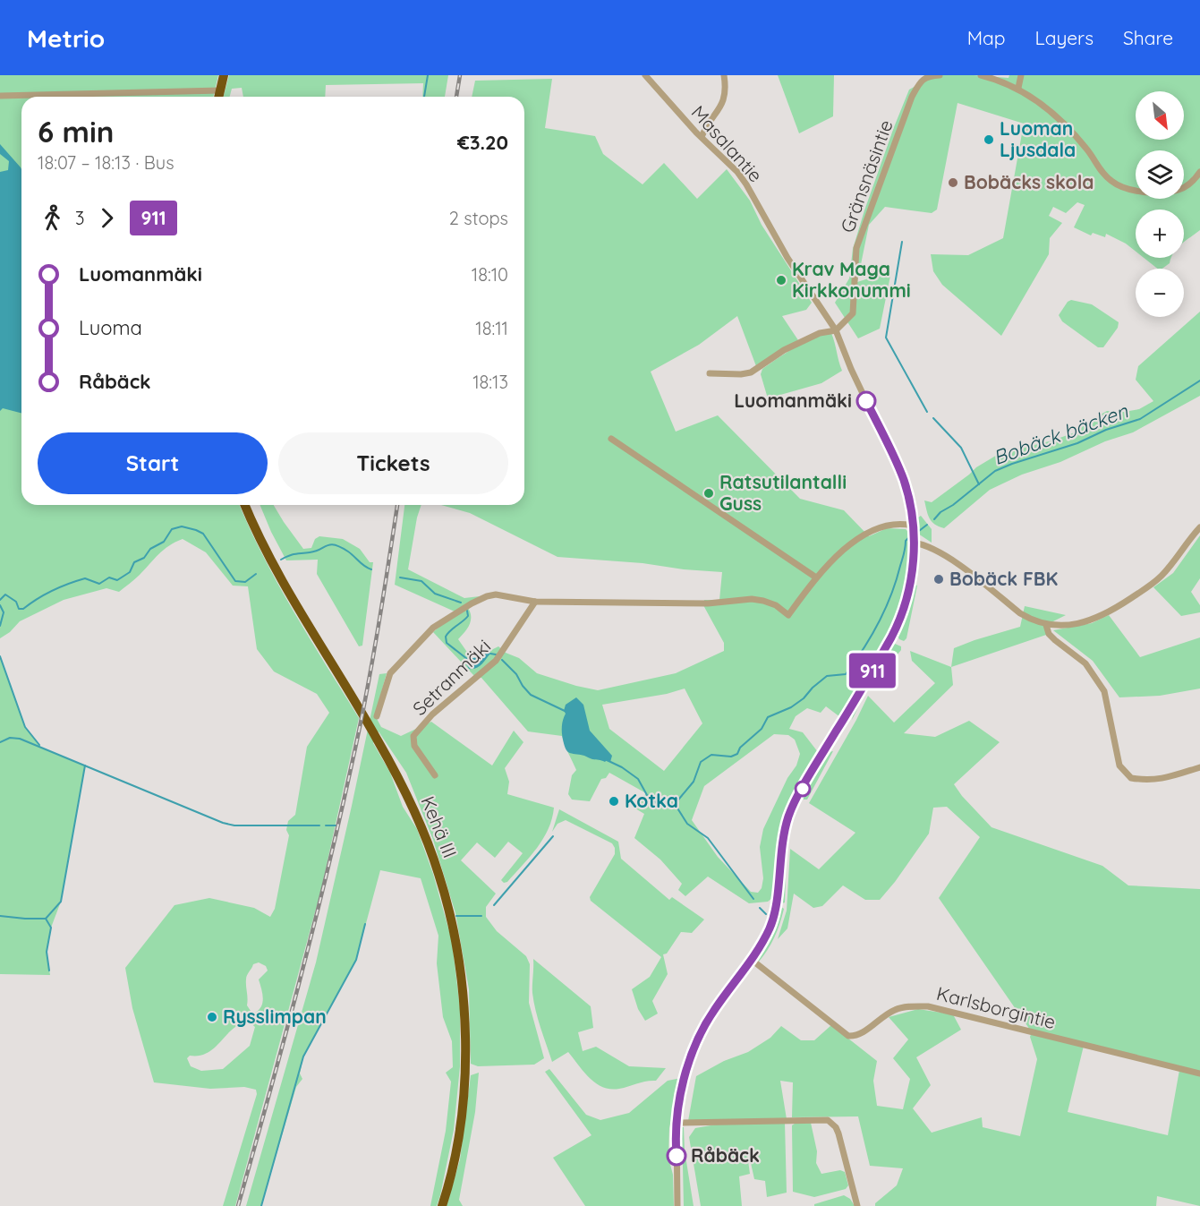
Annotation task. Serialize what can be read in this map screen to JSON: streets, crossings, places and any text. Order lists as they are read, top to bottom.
{
  "streets": {
    "highway": ["Kehä III"],
    "street": [
      "Masalantie",
      "Gränsnäsintie",
      "Setranmäki",
      "Karlsborgintie"
    ]
  },
  "crossings": [
    ["Masalantie", "Gränsnäsintie"],
    ["Masalantie", "Karlsborgintie"]
  ],
  "water": ["Bobäck bäcken"],
  "places": [
    "Luoman Ljusdala",
    "Bobäcks skola",
    "Krav Maga Kirkkonummi",
    "Luomanmäki",
    "Ratsutilantalli Guss",
    "Bobäck FBK",
    "Kotka",
    "Rysslimpan",
    "Råbäck"
  ],
  "lines": ["bus line 911"],
  "north": "bottom right",
  "page": {
    "header": "Metrio",
    "nav": ["Map", "Layers", "Share"],
    "on_map": "911",
    "map_buttons": ["+", "−"],
    "heading": ["6 min", "18:07 – 18:13 · Bus", "€3.20"],
    "legs": ["3", "911", "2 stops"],
    "list": [
      {
        "name": "Luomanmäki",
        "value": "18:10"
      },
      {
        "name": "Luoma",
        "value": "18:11"
      },
      {
        "name": "Råbäck",
        "value": "18:13"
      }
    ],
    "buttons": ["Start", "Tickets"]
  }
}
